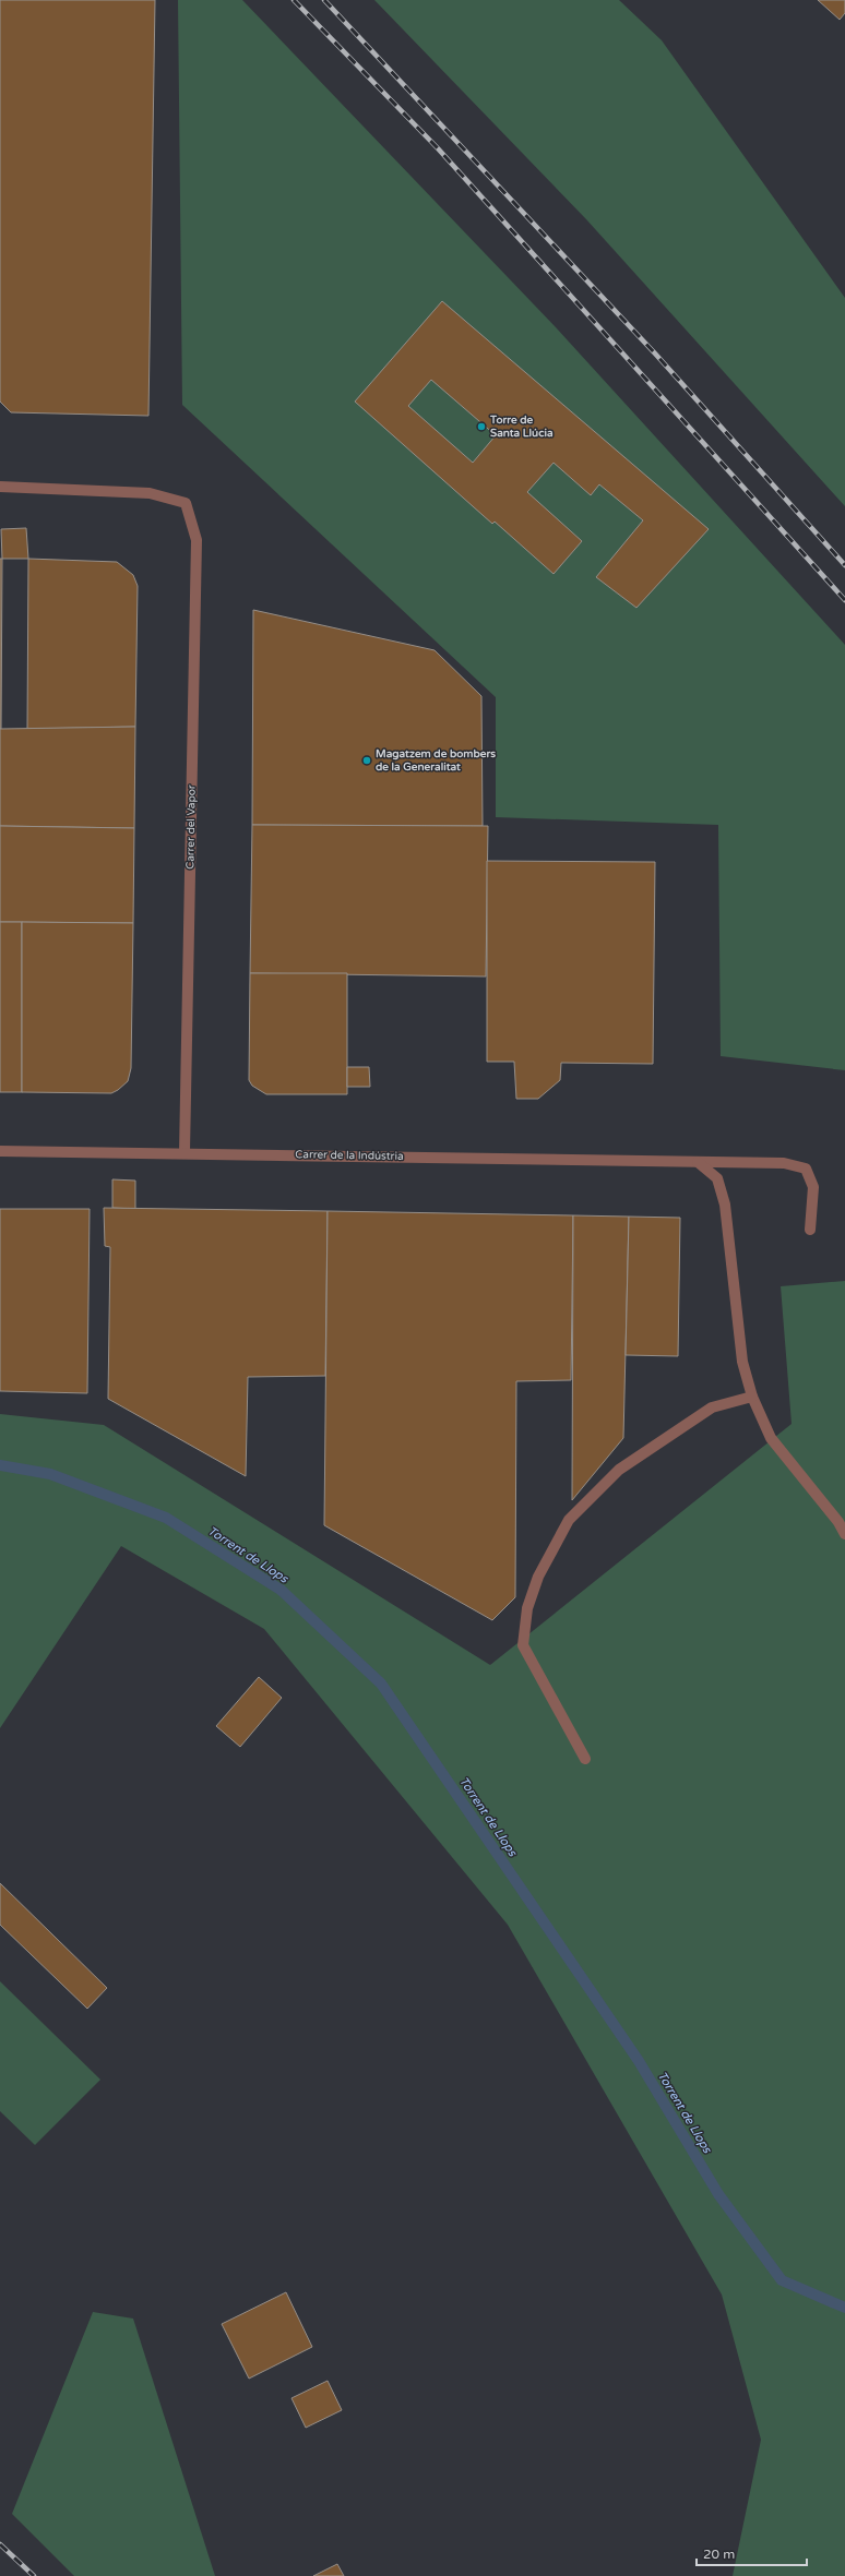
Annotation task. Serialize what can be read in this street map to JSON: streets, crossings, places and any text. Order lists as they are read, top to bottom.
{
  "streets": {
    "street": ["Carrer del Vapor", "Carrer de la Indústria"]
  },
  "crossings": [
    ["Carrer del Vapor", "Carrer de la Indústria"]
  ],
  "water": ["Torrent de Llops"],
  "places": ["Torre de Santa Llúcia", "Magatzem de bombers de la Generalitat"],
  "scale_bar": "20 m"
}
